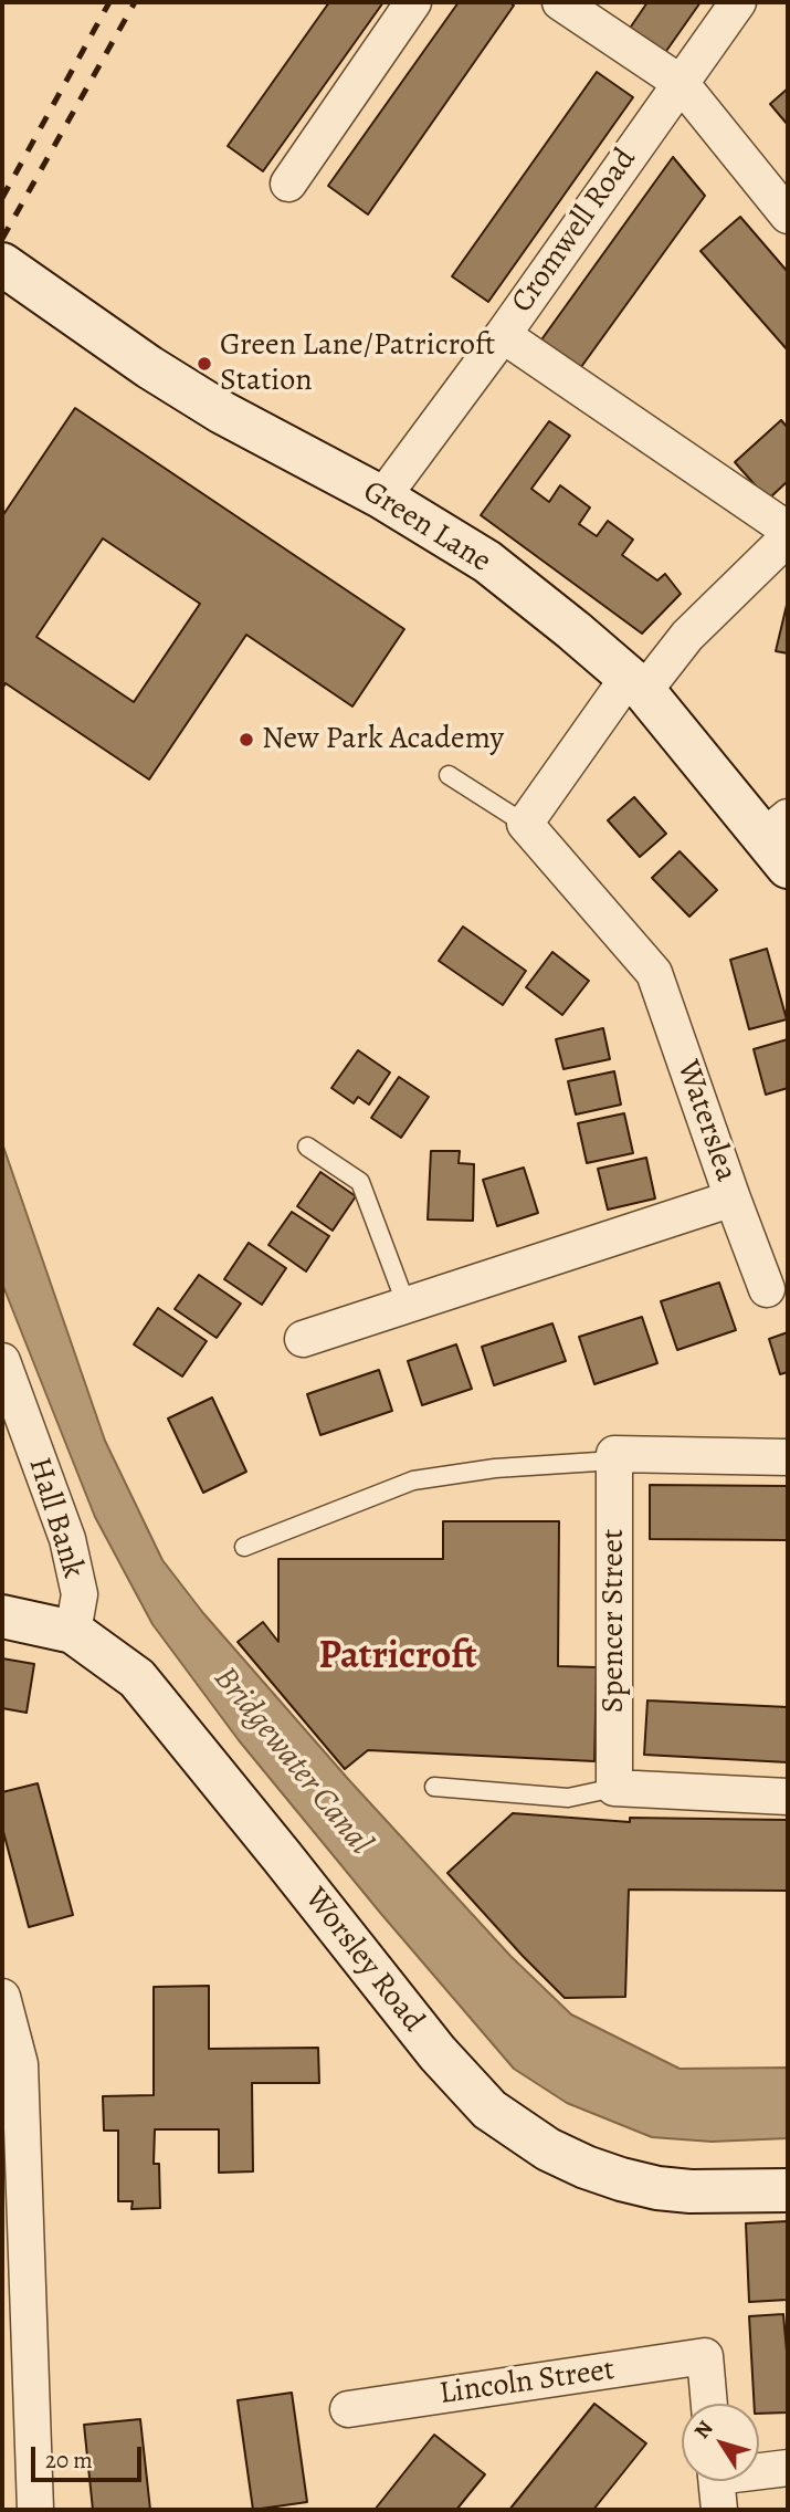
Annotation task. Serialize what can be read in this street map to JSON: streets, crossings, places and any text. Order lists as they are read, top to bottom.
{
  "streets": {
    "main road": ["Green Lane", "Worsley Road"],
    "street": [
      "Cromwell Road",
      "Waterslea",
      "Hall Bank",
      "Spencer Street",
      "Lincoln Street"
    ]
  },
  "crossings": [
    ["Cromwell Road", "Green Lane"],
    ["Hall Bank", "Worsley Road"]
  ],
  "districts": ["Patricroft"],
  "water": ["Bridgewater Canal"],
  "places": ["Green Lane/Patricroft Station", "New Park Academy"],
  "scale_bar": "20 m",
  "north": "top left"
}
